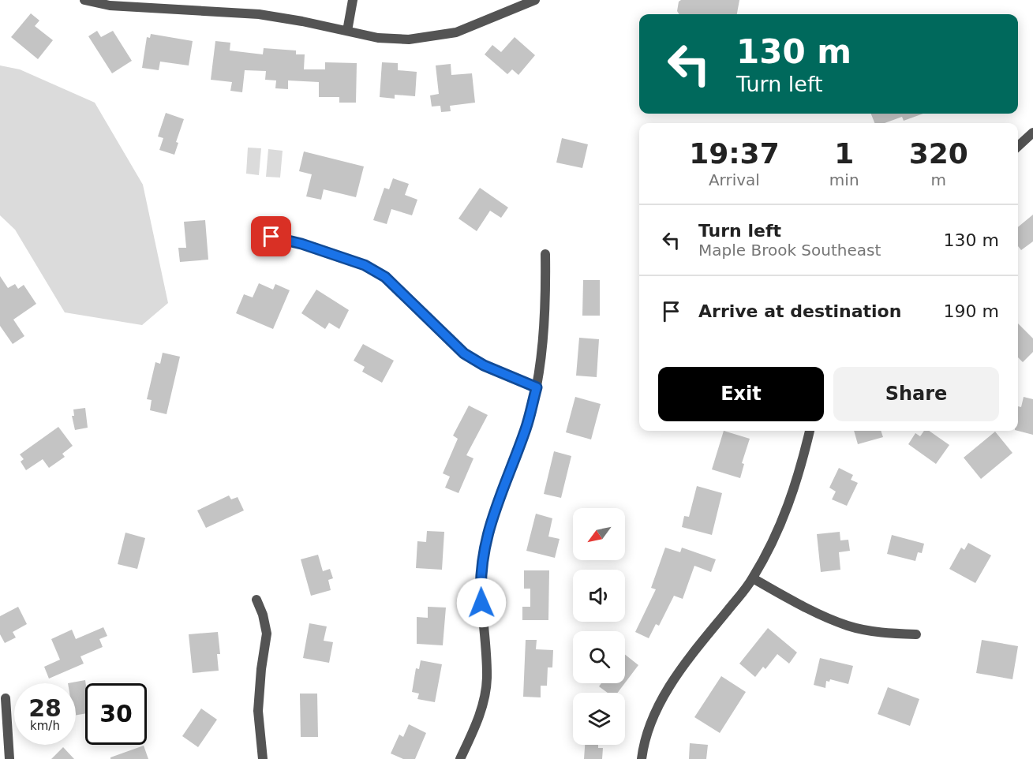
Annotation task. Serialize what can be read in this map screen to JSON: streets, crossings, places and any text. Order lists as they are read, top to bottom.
{
  "north": "bottom left",
  "page": {
    "turn": ["130 m", "Turn left"],
    "eta": [
      "19:37",
      "Arrival",
      "1",
      "min",
      "320",
      "m"
    ],
    "list": [
      {
        "name": "Turn left",
        "note": "Maple Brook Southeast",
        "value": "130 m"
      },
      {
        "name": "Arrive at destination",
        "value": "190 m"
      }
    ],
    "buttons": ["Exit", "Share"],
    "speed": "28 km/h",
    "limit": "30"
  }
}
